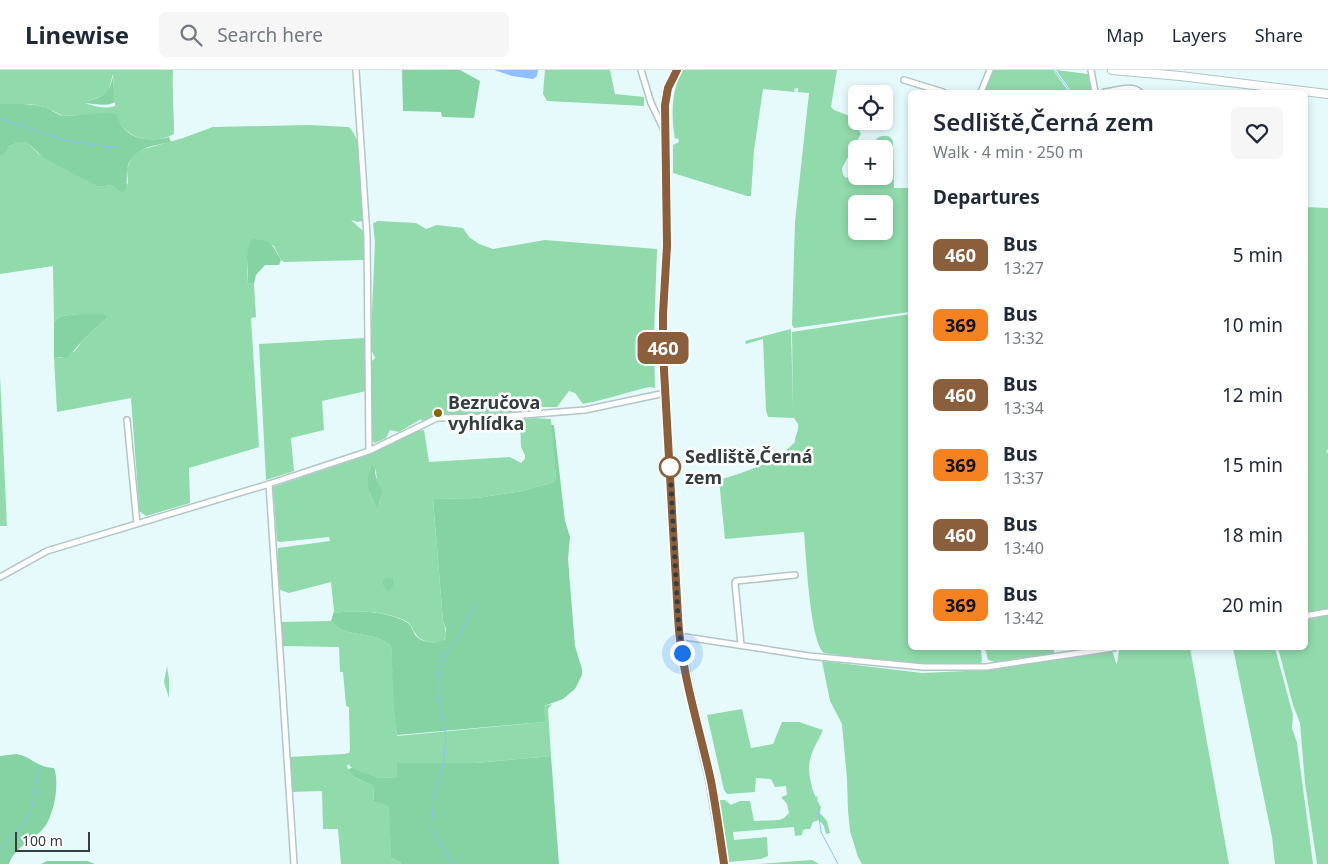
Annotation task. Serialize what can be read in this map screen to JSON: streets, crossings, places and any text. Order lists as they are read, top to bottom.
{
  "places": ["Bezručova vyhlídka", "Sedliště,Černá zem"],
  "lines": ["bus line 460"],
  "scale_bar": "100 m",
  "page": {
    "header": "Linewise",
    "search": "Search here",
    "nav": ["Map", "Layers", "Share"],
    "on_map": "460",
    "map_buttons": ["+", "−"],
    "heading": [
      ["Sedliště,Černá zem", "Walk · 4 min · 250 m"],
      "Departures"
    ],
    "list": [
      {
        "mark": "460",
        "name": "Bus",
        "note": "13:27",
        "value": "5 min"
      },
      {
        "mark": "369",
        "name": "Bus",
        "note": "13:32",
        "value": "10 min"
      },
      {
        "mark": "460",
        "name": "Bus",
        "note": "13:34",
        "value": "12 min"
      },
      {
        "mark": "369",
        "name": "Bus",
        "note": "13:37",
        "value": "15 min"
      },
      {
        "mark": "460",
        "name": "Bus",
        "note": "13:40",
        "value": "18 min"
      },
      {
        "mark": "369",
        "name": "Bus",
        "note": "13:42",
        "value": "20 min"
      }
    ],
    "scale": "100 m"
  }
}
